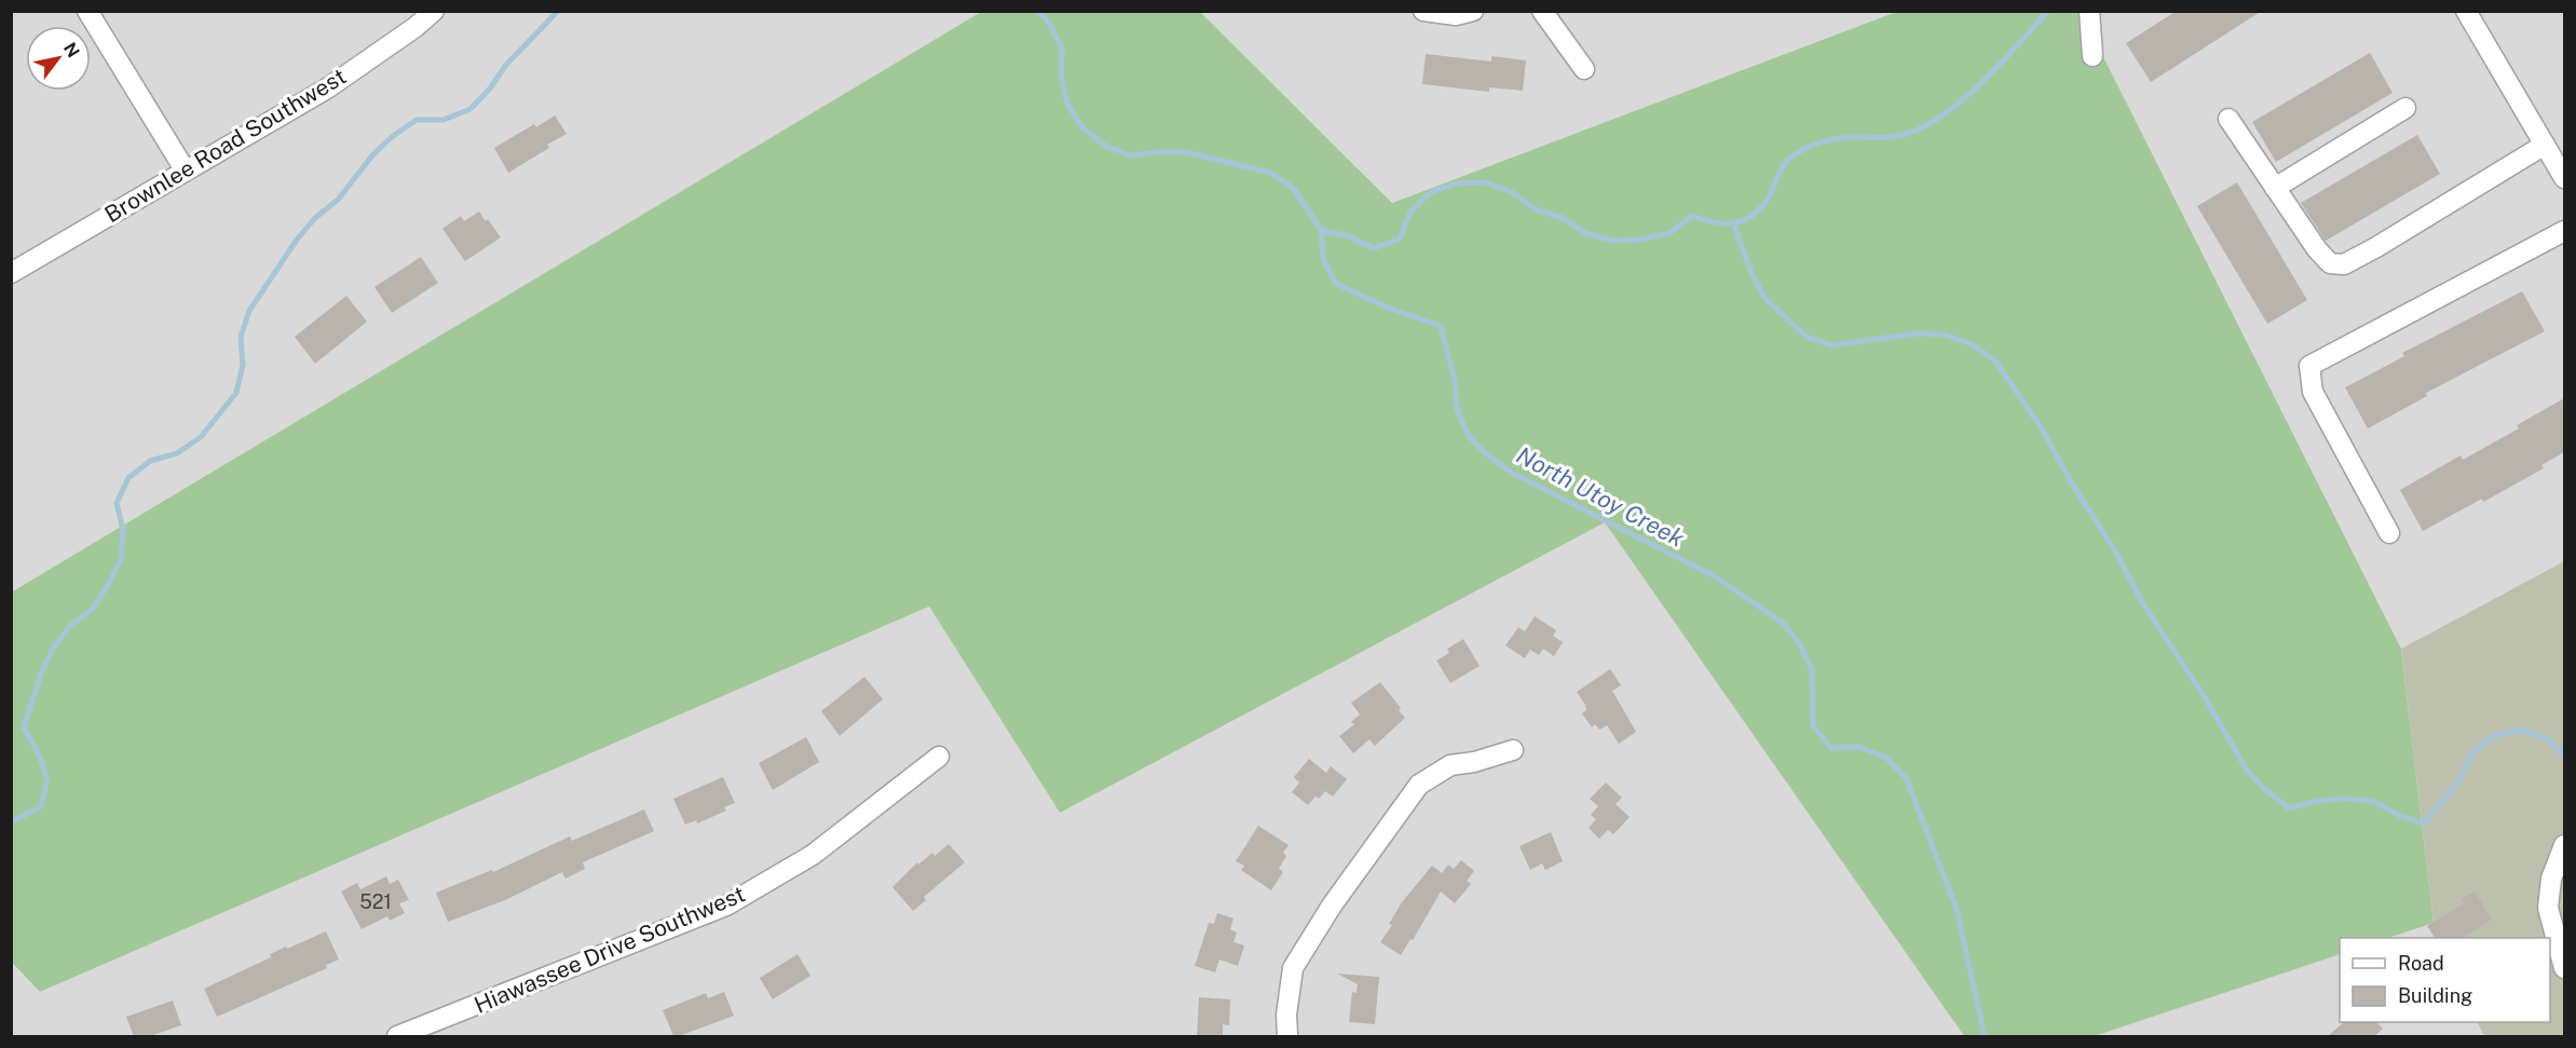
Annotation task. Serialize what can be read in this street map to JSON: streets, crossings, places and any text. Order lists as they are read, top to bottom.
{
  "streets": {
    "street": ["Brownlee Road Southwest", "Hiawassee Drive Southwest"]
  },
  "water": ["North Utoy Creek"],
  "house_numbers": ["521"],
  "legend": ["Road", "Building"],
  "north": "top right"
}
